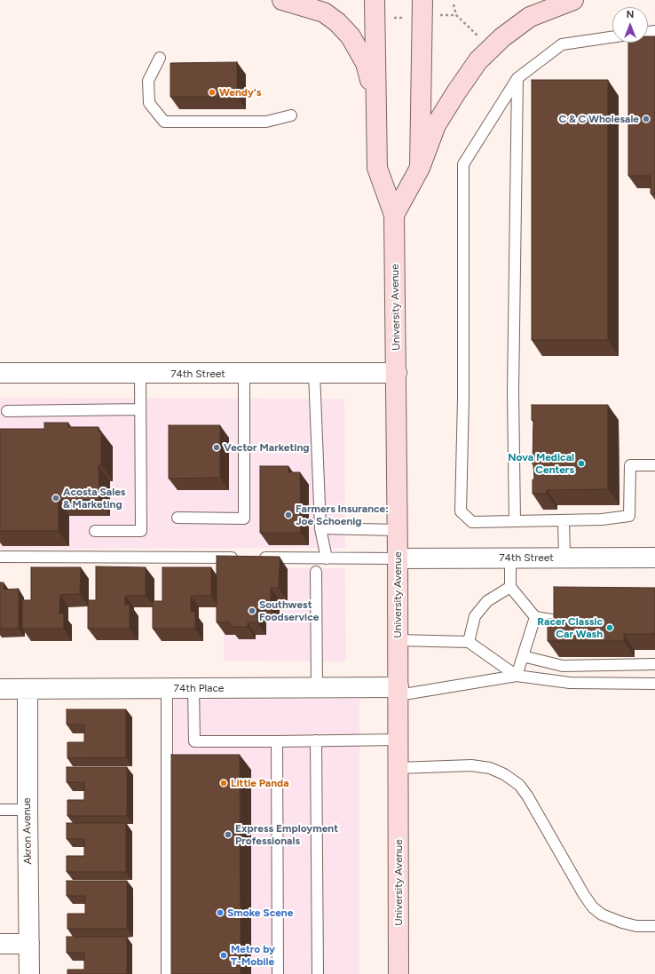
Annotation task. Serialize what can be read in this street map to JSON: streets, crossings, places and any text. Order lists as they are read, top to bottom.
{
  "streets": {
    "main road": ["University Avenue"],
    "street": ["74th Street", "74th Place", "Akron Avenue"]
  },
  "crossings": [
    ["University Avenue", "74th Street"],
    ["University Avenue", "74th Place"],
    ["74th Place", "Akron Avenue"]
  ],
  "places": [
    "Wendy's",
    "C & C Wholesale",
    "Vector Marketing",
    "Nova Medical Centers",
    "Acosta Sales & Marketing",
    "Farmers Insurance: Joe Schoenig",
    "Southwest Foodservice",
    "Racer Classic Car Wash",
    "Little Panda",
    "Express Employment Professionals",
    "Smoke Scene",
    "Metro by T-Mobile"
  ],
  "north": "top"
}
